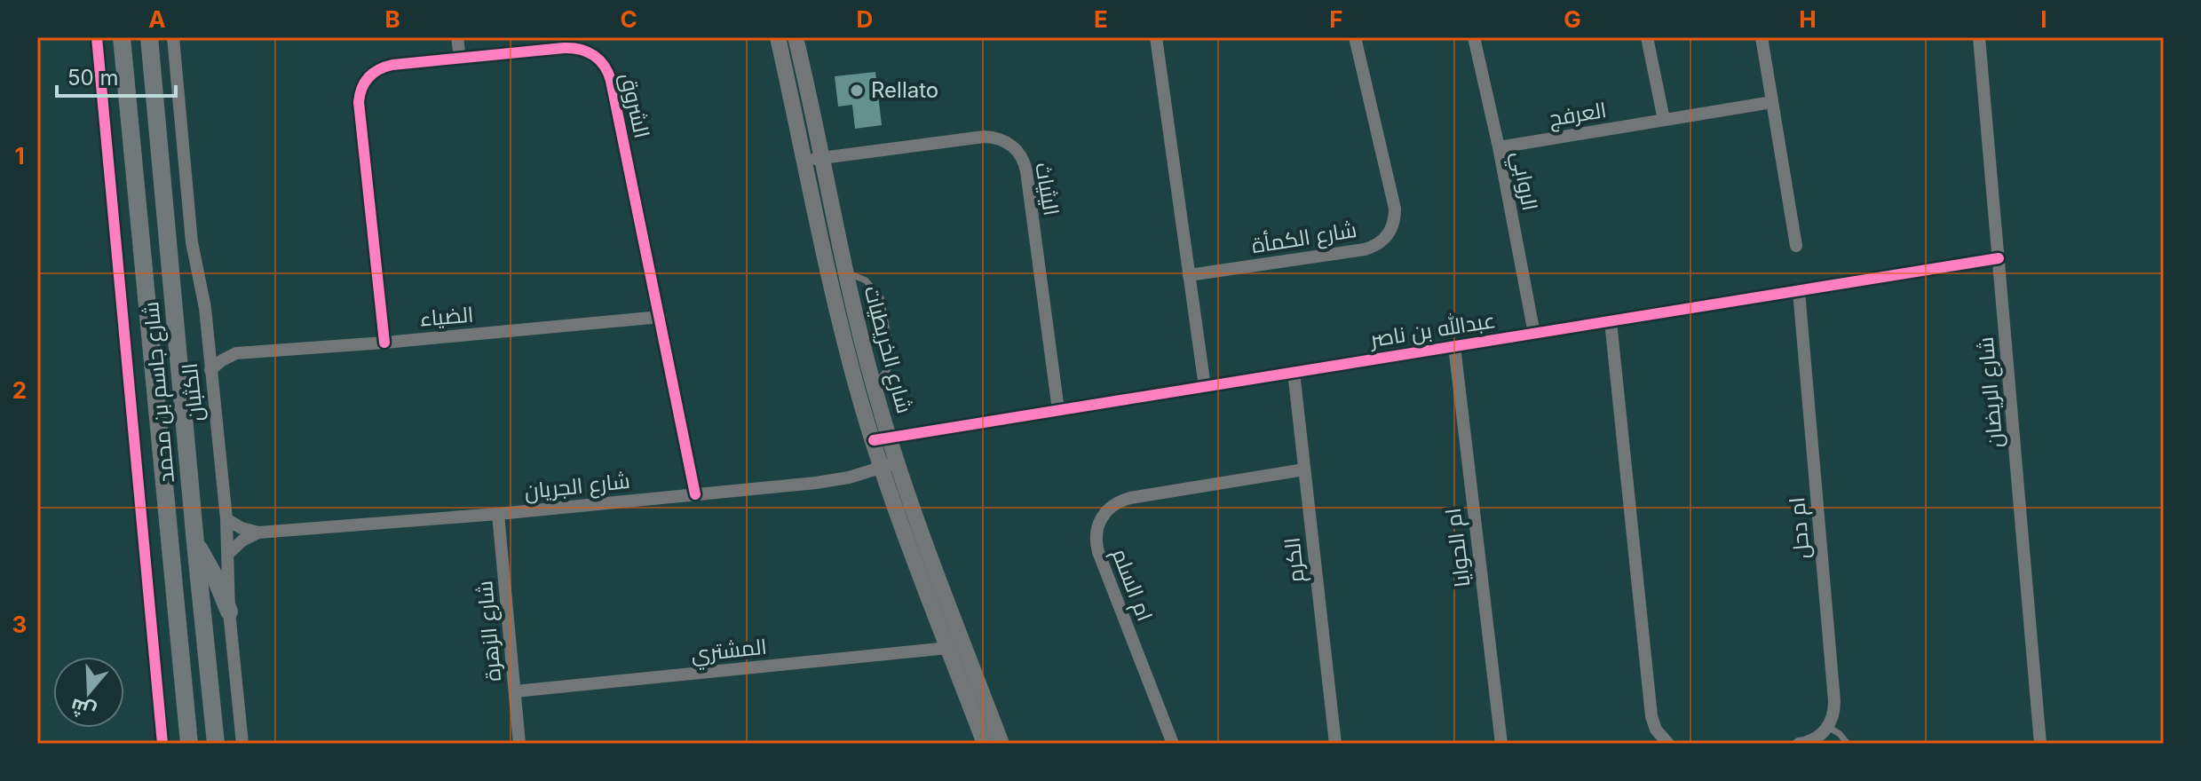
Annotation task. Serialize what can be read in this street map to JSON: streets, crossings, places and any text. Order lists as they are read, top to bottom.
{
  "streets": {
    "main road": ["شارع جاسم بن محمد"],
    "street": [
      "الشروق",
      "العرفج",
      "الروابي",
      "اليثياث",
      "شارع الكمأة",
      "الضياء",
      "عبدالله بن ناصر",
      "شارع الخريطيات",
      "الكثبان",
      "شارع الريضان",
      "شارع الجريان",
      "ام دحل",
      "ام الحوايا",
      "الكرم",
      "ام السلم",
      "شارع الزهرة",
      "المشتري"
    ]
  },
  "crossings": [
    ["الشروق", "الضياء"],
    ["الشروق", "شارع الجريان"],
    ["العرفج", "الروابي"],
    ["الروابي", "عبدالله بن ناصر"],
    ["اليثياث", "عبدالله بن ناصر"],
    ["اليثياث", "شارع الخريطيات"],
    ["الضياء", "الكثبان"],
    ["عبدالله بن ناصر", "شارع الخريطيات"],
    ["عبدالله بن ناصر", "شارع الريضان"],
    ["عبدالله بن ناصر", "ام دحل"],
    ["عبدالله بن ناصر", "ام الحوايا"],
    ["عبدالله بن ناصر", "الكرم"],
    ["شارع الخريطيات", "شارع الجريان"],
    ["شارع الخريطيات", "المشتري"],
    ["الكثبان", "شارع الجريان"],
    ["شارع الجريان", "شارع الزهرة"],
    ["الكرم", "ام السلم"],
    ["شارع الزهرة", "المشتري"]
  ],
  "places": ["Rellato"],
  "scale_bar": "50 m",
  "north": "bottom",
  "grid": {
    "columns": [
      "A",
      "B",
      "C",
      "D",
      "E",
      "F",
      "G",
      "H",
      "I"
    ],
    "rows": ["1", "2", "3"]
  }
}
